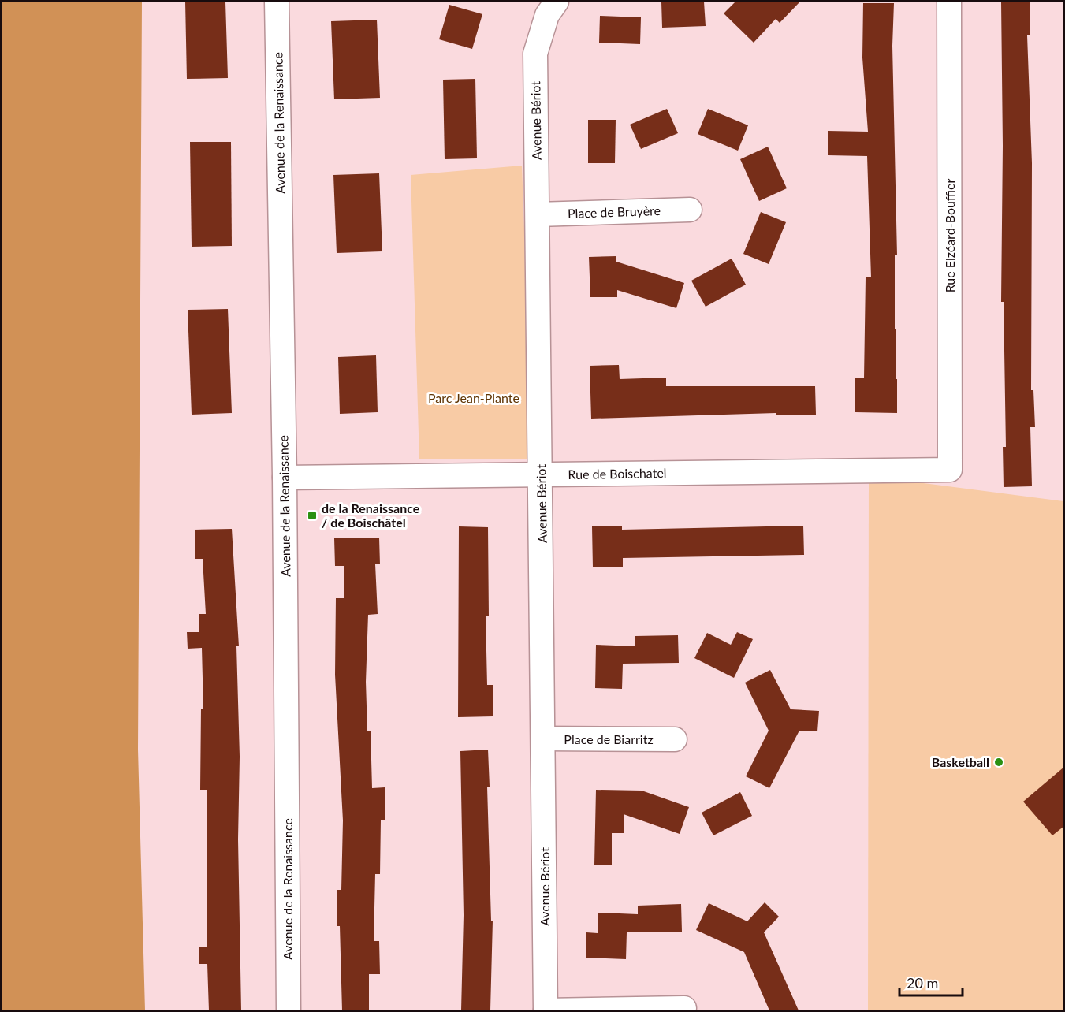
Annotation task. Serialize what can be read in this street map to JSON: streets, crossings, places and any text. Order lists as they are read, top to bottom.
{
  "streets": {
    "street": [
      "Avenue Bériot",
      "Avenue de la Renaissance",
      "Place de Bruyère",
      "Rue Elzéard-Bouffier",
      "Rue de Boischatel",
      "Place de Biarritz"
    ]
  },
  "crossings": [
    ["Avenue Bériot", "Place de Bruyère"],
    ["Avenue Bériot", "Rue de Boischatel"],
    ["Avenue Bériot", "Place de Biarritz"],
    ["Avenue de la Renaissance", "Rue de Boischatel"],
    ["Rue Elzéard-Bouffier", "Rue de Boischatel"]
  ],
  "parks": ["Parc Jean-Plante"],
  "places": {
    "transit": ["de la Renaissance / de Boischâtel"],
    "other": ["Basketball"]
  },
  "scale_bar": "20 m"
}
